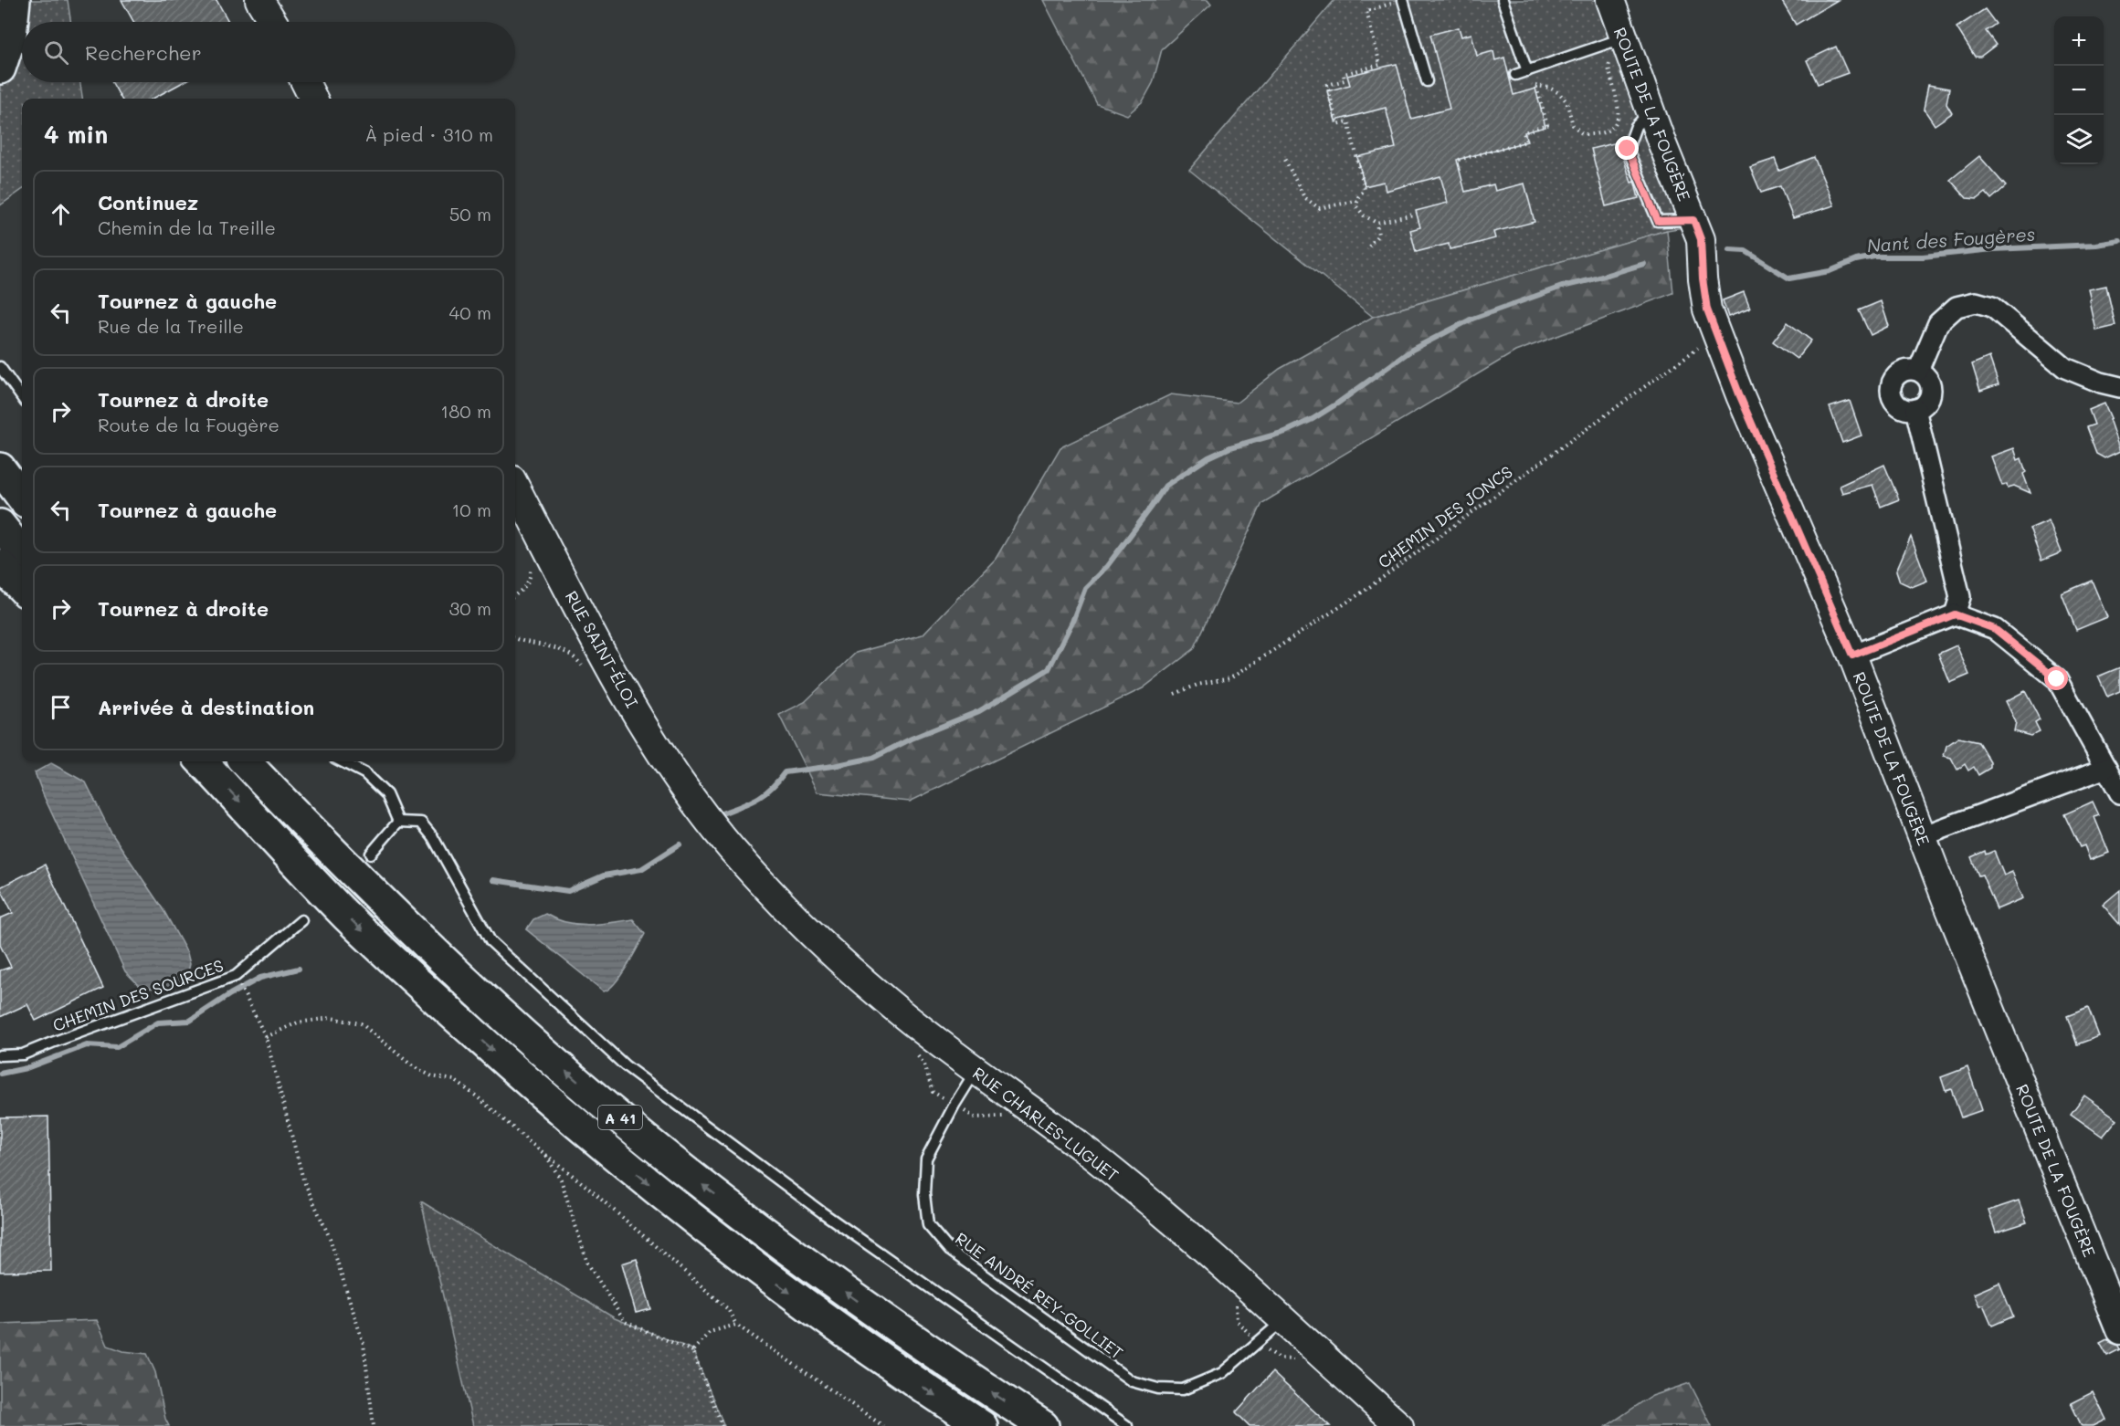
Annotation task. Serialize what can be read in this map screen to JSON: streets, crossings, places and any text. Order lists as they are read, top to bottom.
{
  "streets": {
    "highway": ["A 41"],
    "street": ["ROUTE DE LA FOUGÈRE", "RUE SAINT-ÉLOI", "RUE CHARLES-LUGUET"],
    "lane": ["CHEMIN DES SOURCES", "RUE ANDRÉ REY-GOLLIET"],
    "path": ["CHEMIN DES JONCS"]
  },
  "crossings": [
    ["ROUTE DE LA FOUGÈRE", "CHEMIN DES JONCS"],
    ["RUE SAINT-ÉLOI", "RUE CHARLES-LUGUET"],
    ["RUE CHARLES-LUGUET", "RUE ANDRÉ REY-GOLLIET"]
  ],
  "water": ["Nant des Fougères"],
  "page": {
    "map_buttons": ["+", "−"],
    "search": "Rechercher",
    "heading": ["4 min", "À pied · 310 m"],
    "list": [
      ["Continuez", "Chemin de la Treille", "50 m"],
      ["Tournez à gauche", "Rue de la Treille", "40 m"],
      ["Tournez à droite", "Route de la Fougère", "180 m"],
      ["Tournez à gauche", "10 m"],
      ["Tournez à droite", "30 m"],
      "Arrivée à destination"
    ]
  }
}
